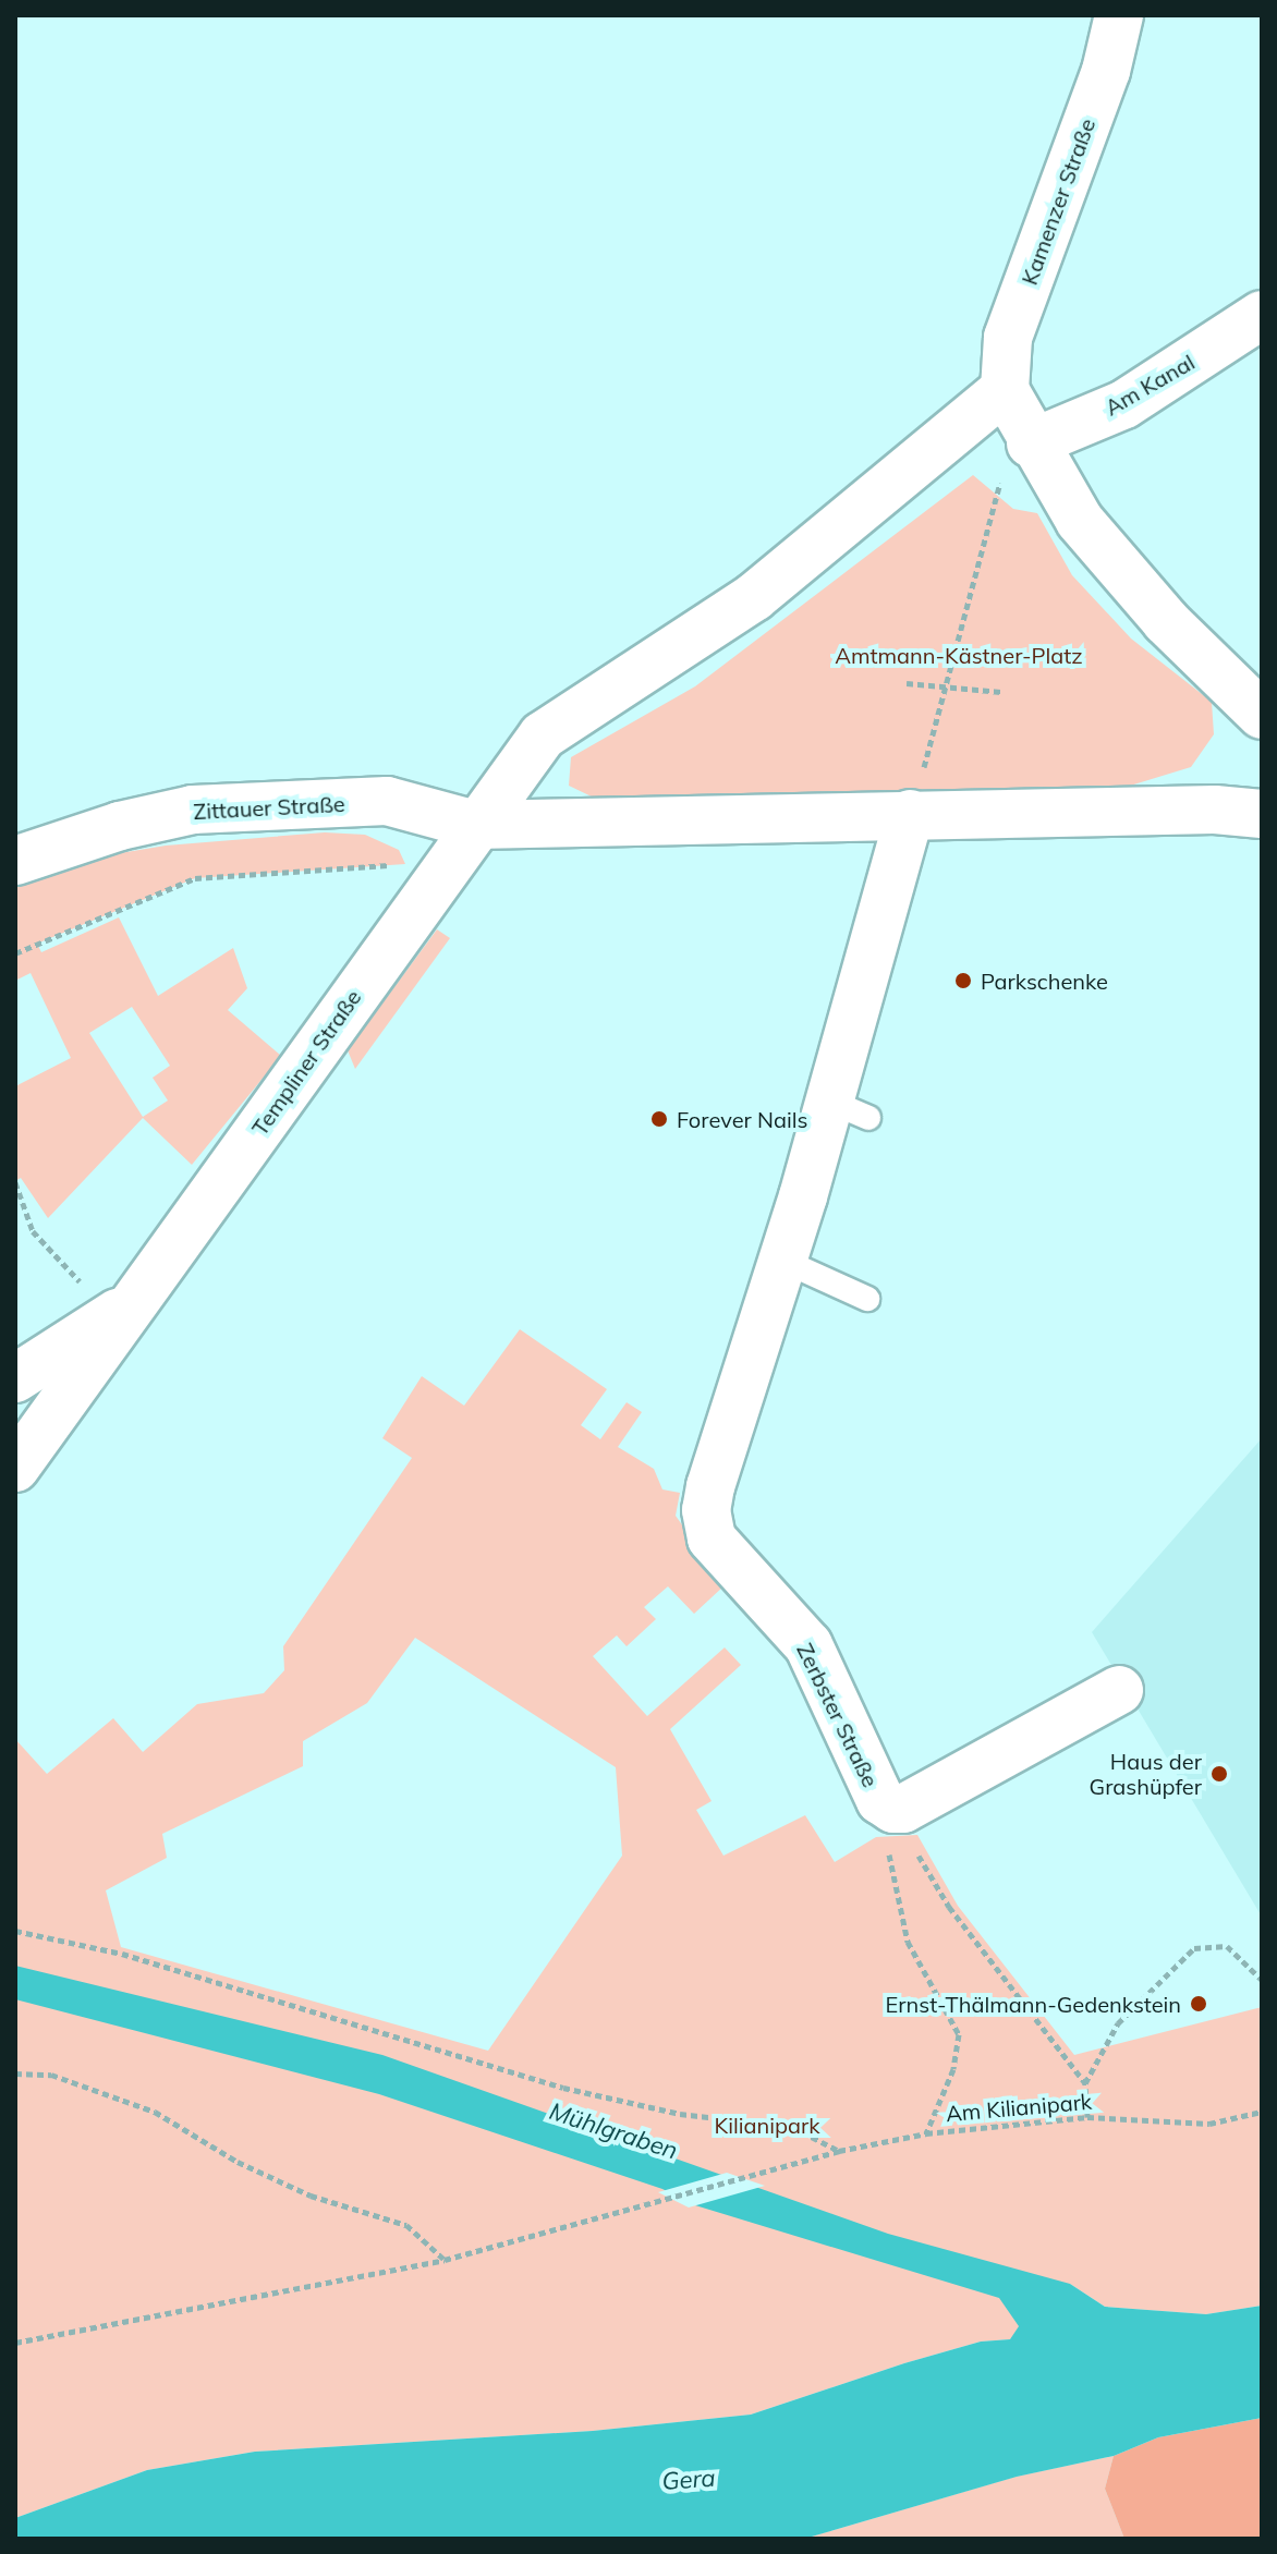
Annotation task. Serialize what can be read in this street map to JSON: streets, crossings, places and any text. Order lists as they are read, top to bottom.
{
  "streets": {
    "street": [
      "Kamenzer Straße",
      "Am Kanal",
      "Zittauer Straße",
      "Templiner Straße",
      "Zerbster Straße"
    ],
    "path": ["Am Kilianipark"]
  },
  "crossings": [
    ["Zittauer Straße", "Templiner Straße"]
  ],
  "water": ["Mühlgraben", "Gera"],
  "parks": ["Amtmann-Kästner-Platz", "Kilianipark"],
  "places": [
    "Parkschenke",
    "Forever Nails",
    "Haus der Grashüpfer",
    "Ernst-Thälmann-Gedenkstein"
  ]
}
